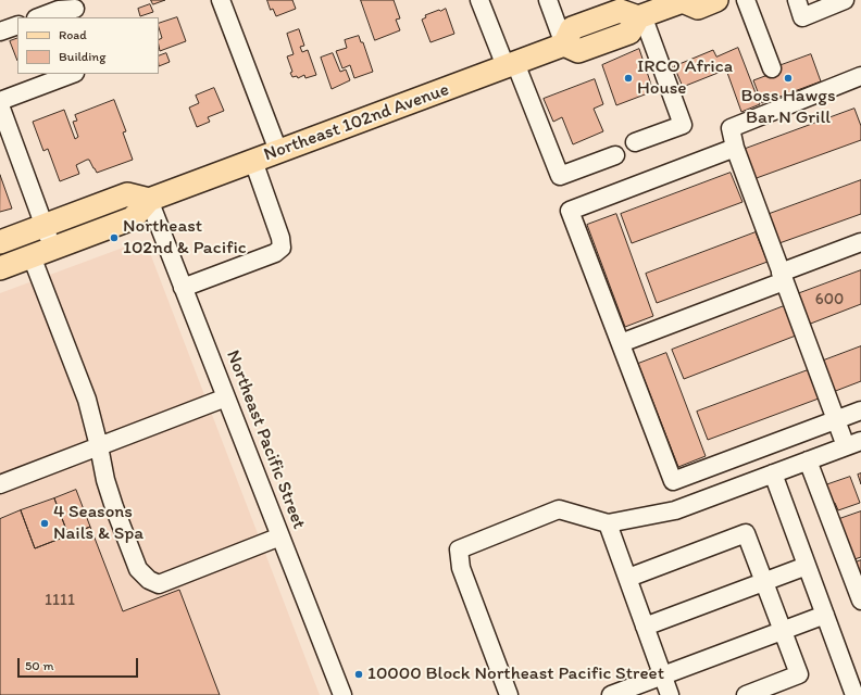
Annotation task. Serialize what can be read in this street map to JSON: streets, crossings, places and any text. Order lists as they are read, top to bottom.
{
  "streets": {
    "main road": ["Northeast 102nd Avenue"],
    "street": ["Northeast Pacific Street"]
  },
  "crossings": [
    ["Northeast 102nd Avenue", "Northeast Pacific Street"]
  ],
  "places": [
    "IRCO Africa House",
    "Boss Hawgs Bar N Grill",
    "Northeast 102nd & Pacific",
    "4 Seasons Nails & Spa",
    "10000 Block Northeast Pacific Street"
  ],
  "house_numbers": ["600", "1111"],
  "legend": ["Road", "Building"],
  "scale_bar": "50 m"
}
